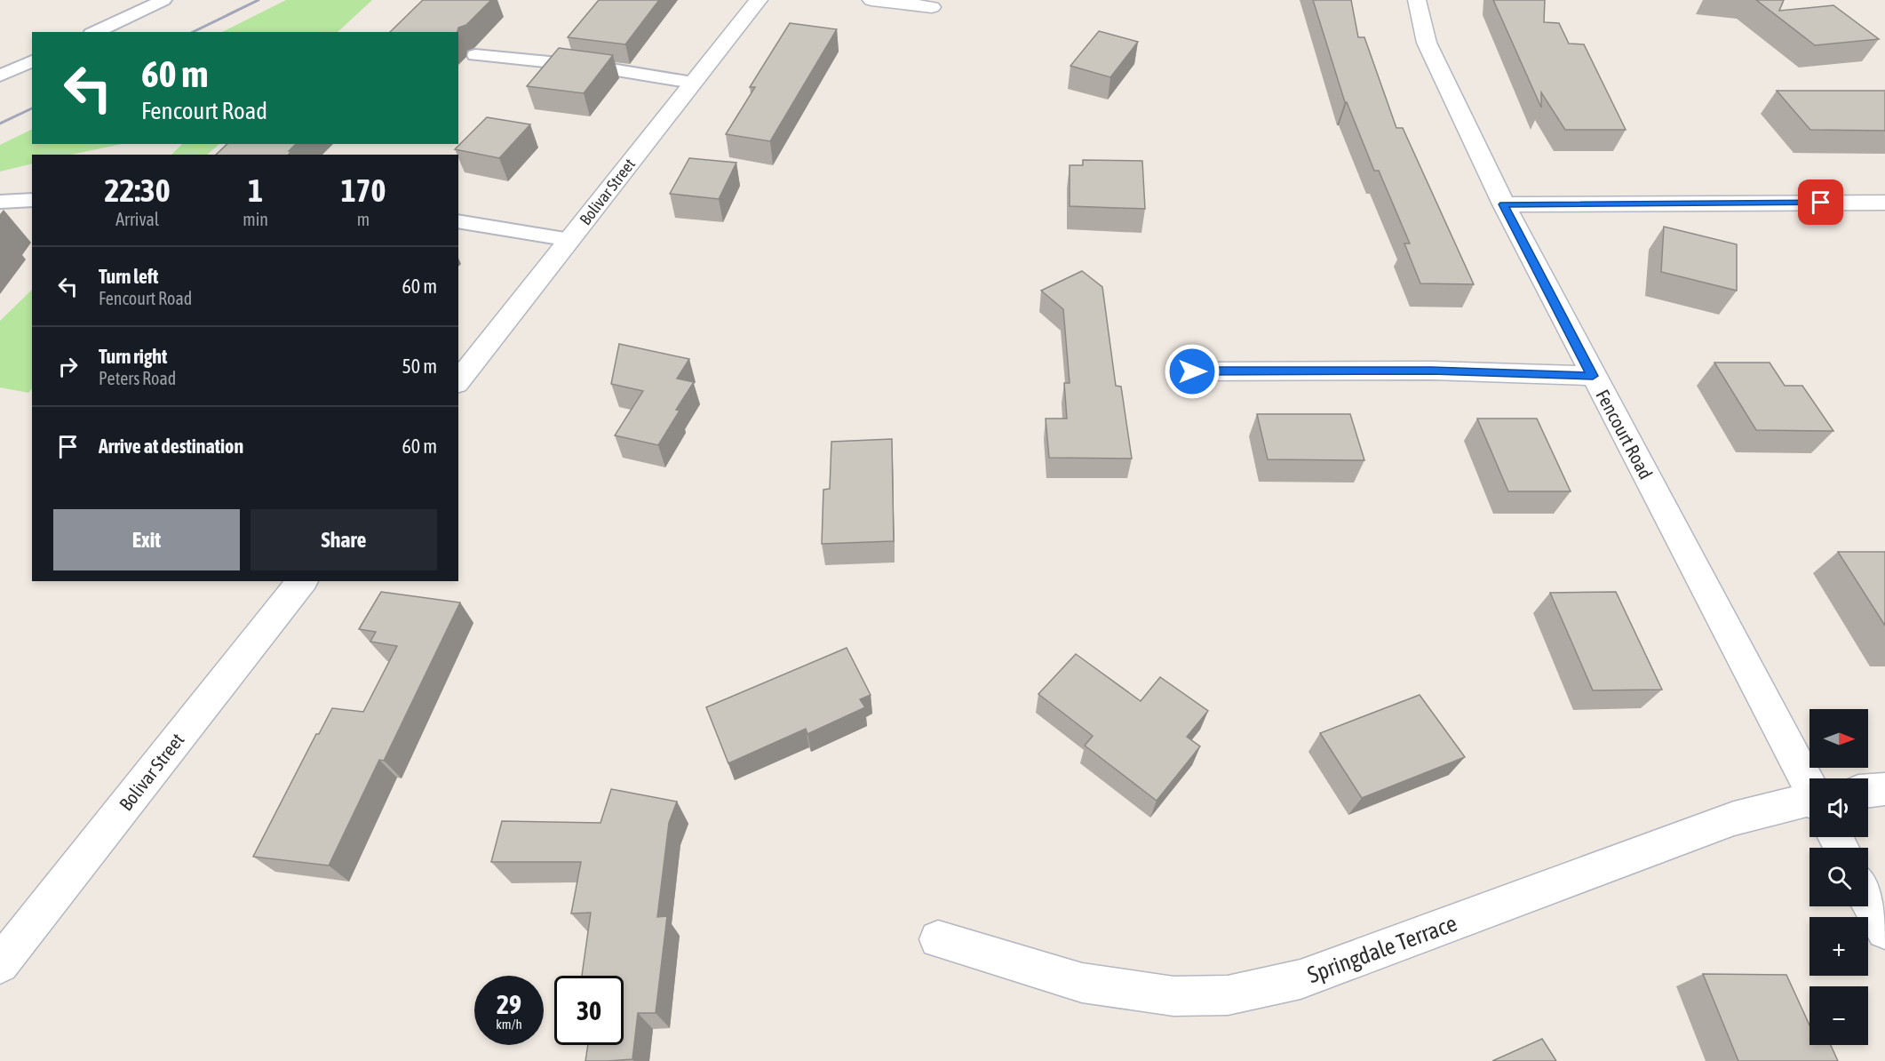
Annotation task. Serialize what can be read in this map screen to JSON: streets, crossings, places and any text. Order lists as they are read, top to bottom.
{
  "streets": {
    "street": ["Bolivar Street", "Fencourt Road", "Springdale Terrace"]
  },
  "north": "right",
  "page": {
    "turn": ["60 m", "Fencourt Road"],
    "eta": [
      "22:30",
      "Arrival",
      "1",
      "min",
      "170",
      "m"
    ],
    "list": [
      {
        "name": "Turn left",
        "note": "Fencourt Road",
        "value": "60 m"
      },
      {
        "name": "Turn right",
        "note": "Peters Road",
        "value": "50 m"
      },
      {
        "name": "Arrive at destination",
        "value": "60 m"
      }
    ],
    "buttons": ["Exit", "Share"],
    "map_buttons": ["+", "−"],
    "speed": "29 km/h",
    "limit": "30"
  }
}
